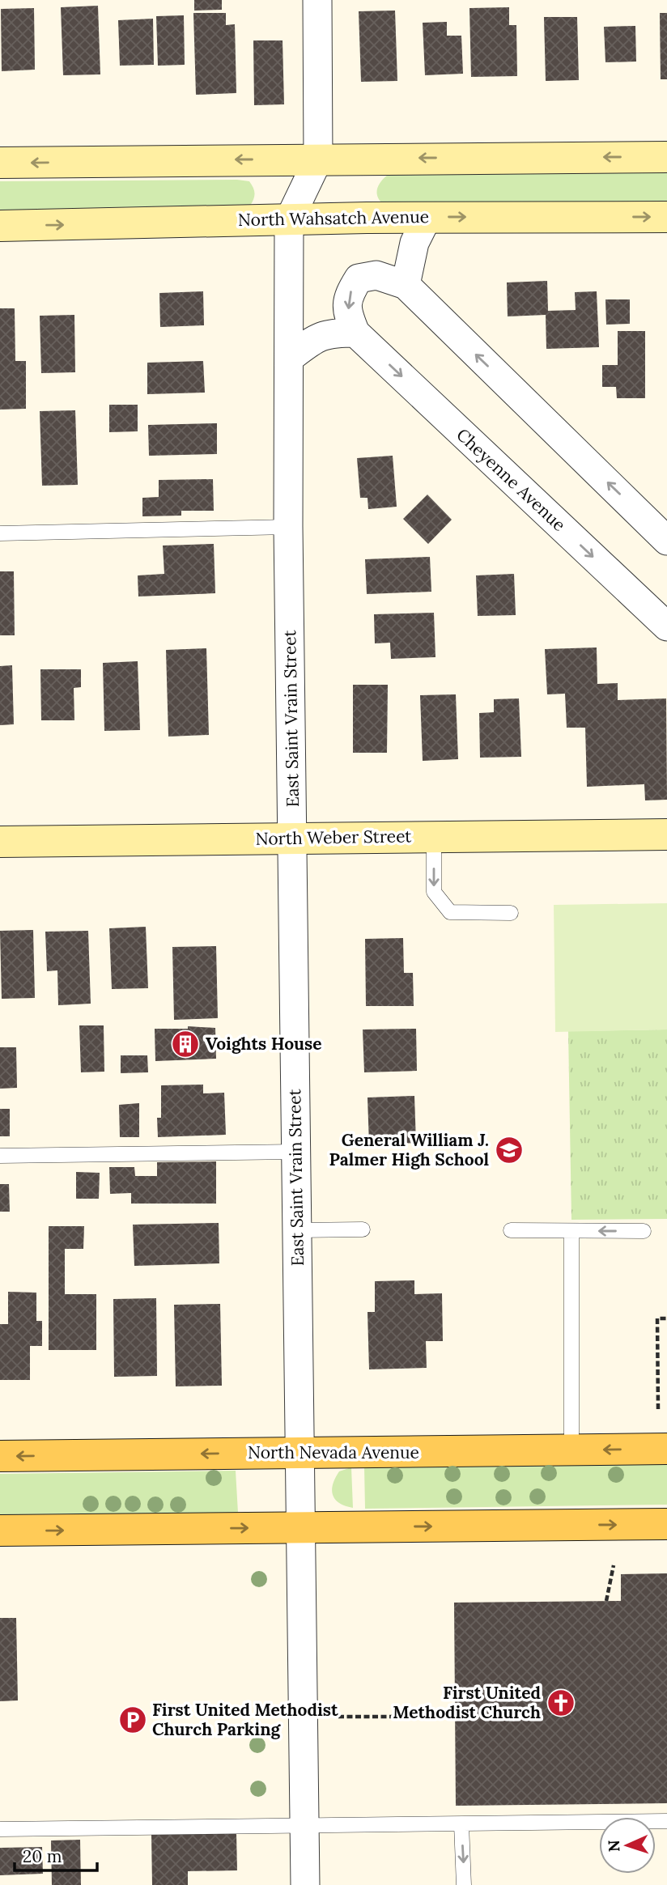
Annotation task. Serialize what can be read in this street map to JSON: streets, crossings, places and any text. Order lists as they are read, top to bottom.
{
  "streets": {
    "main road": ["North Wahsatch Avenue", "North Weber Street", "North Nevada Avenue"],
    "street": ["Cheyenne Avenue", "East Saint Vrain Street"]
  },
  "crossings": [
    ["North Wahsatch Avenue", "East Saint Vrain Street"],
    ["East Saint Vrain Street", "North Weber Street"],
    ["East Saint Vrain Street", "North Nevada Avenue"]
  ],
  "places": {
    "building": ["Voights House"],
    "school or university": ["General William J. Palmer High School"],
    "church": ["First United Methodist Church"],
    "parking": ["First United Methodist Church Parking"]
  },
  "scale_bar": "20 m",
  "north": "left"
}
